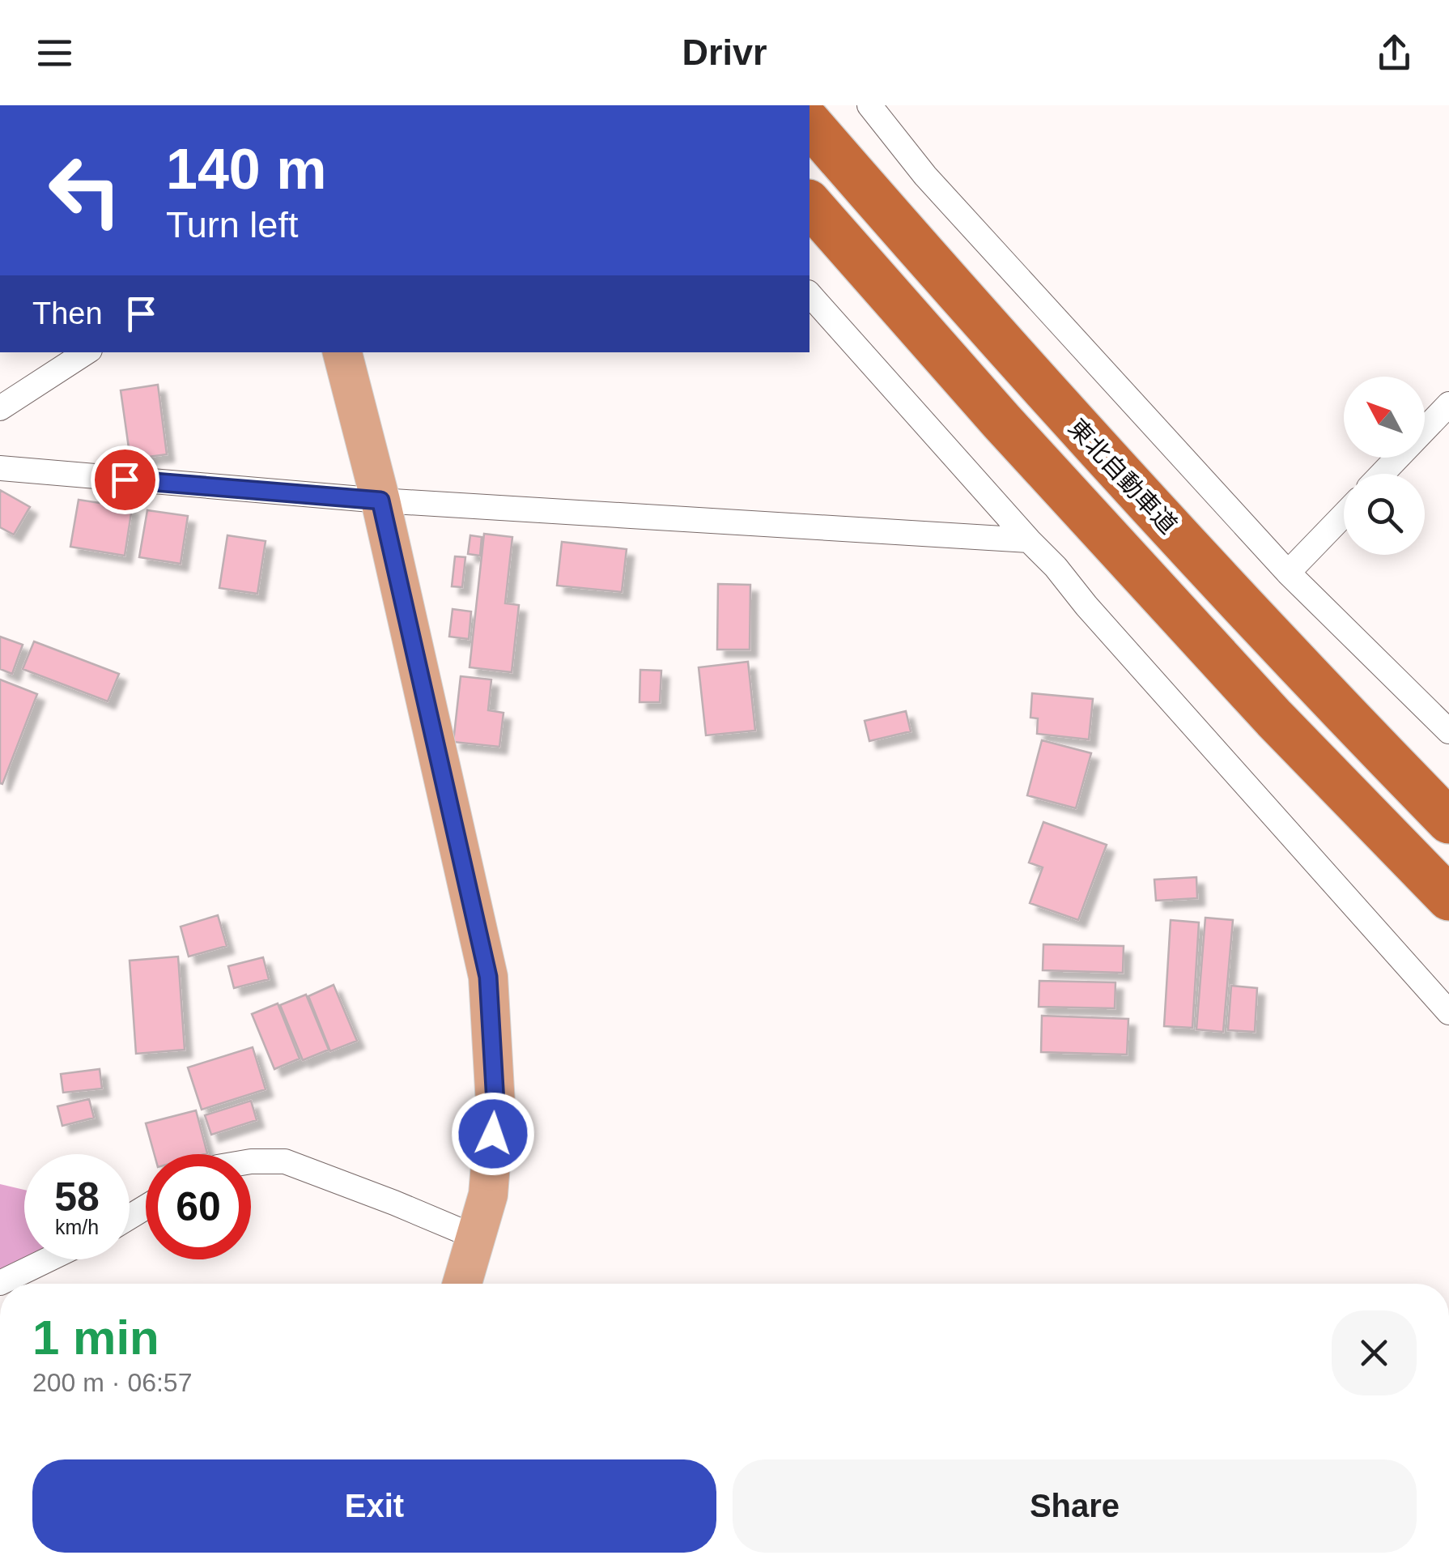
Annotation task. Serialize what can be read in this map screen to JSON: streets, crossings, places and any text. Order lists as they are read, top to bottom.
{
  "streets": {
    "highway": ["東北自動車道"]
  },
  "north": "top left",
  "page": {
    "header": "Drivr",
    "turn": ["140 m", "Turn left"],
    "then": "Then",
    "speed": "58 km/h",
    "limit": "60",
    "heading": ["1 min", "200 m · 06:57"],
    "buttons": ["Exit", "Share"]
  }
}
